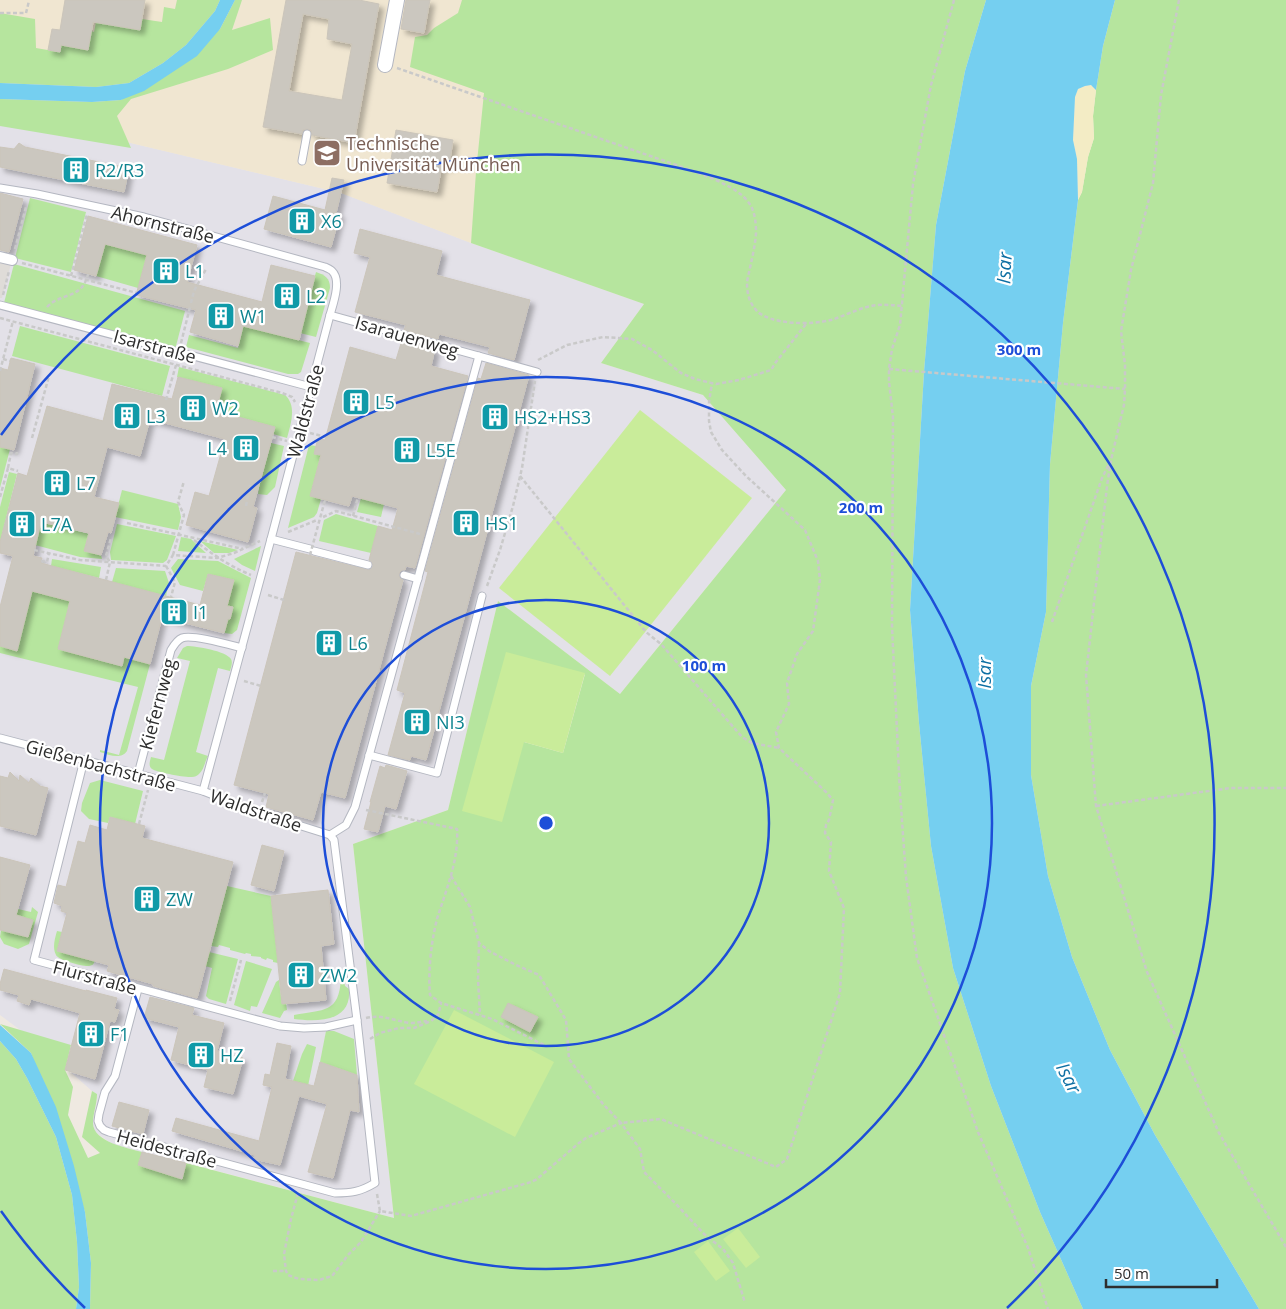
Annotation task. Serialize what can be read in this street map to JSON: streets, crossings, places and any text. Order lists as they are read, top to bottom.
{
  "streets": {
    "lane": [
      "Ahornstraße",
      "Isarauenweg",
      "Isarstraße",
      "Waldstraße",
      "Kiefernweg",
      "Gießenbachstraße",
      "Flurstraße",
      "Heidestraße"
    ]
  },
  "crossings": [
    ["Ahornstraße", "Isarauenweg"],
    ["Isarauenweg", "Waldstraße"],
    ["Isarstraße", "Waldstraße"],
    ["Waldstraße", "Kiefernweg"],
    ["Waldstraße", "Gießenbachstraße"],
    ["Kiefernweg", "Gießenbachstraße"],
    ["Gießenbachstraße", "Flurstraße"],
    ["Flurstraße", "Heidestraße"]
  ],
  "water": ["Isar"],
  "places": {
    "school or university": ["Technische Universität München"],
    "building": [
      "R2/R3",
      "X6",
      "L1",
      "L2",
      "W1",
      "L5",
      "W2",
      "L3",
      "HS2+HS3",
      "L4",
      "L5E",
      "L7",
      "HS1",
      "L7A",
      "I1",
      "L6",
      "NI3",
      "ZW",
      "ZW2",
      "F1",
      "HZ"
    ]
  },
  "scale_bar": "50 m",
  "rings": ["300 m", "200 m", "100 m"]
}
